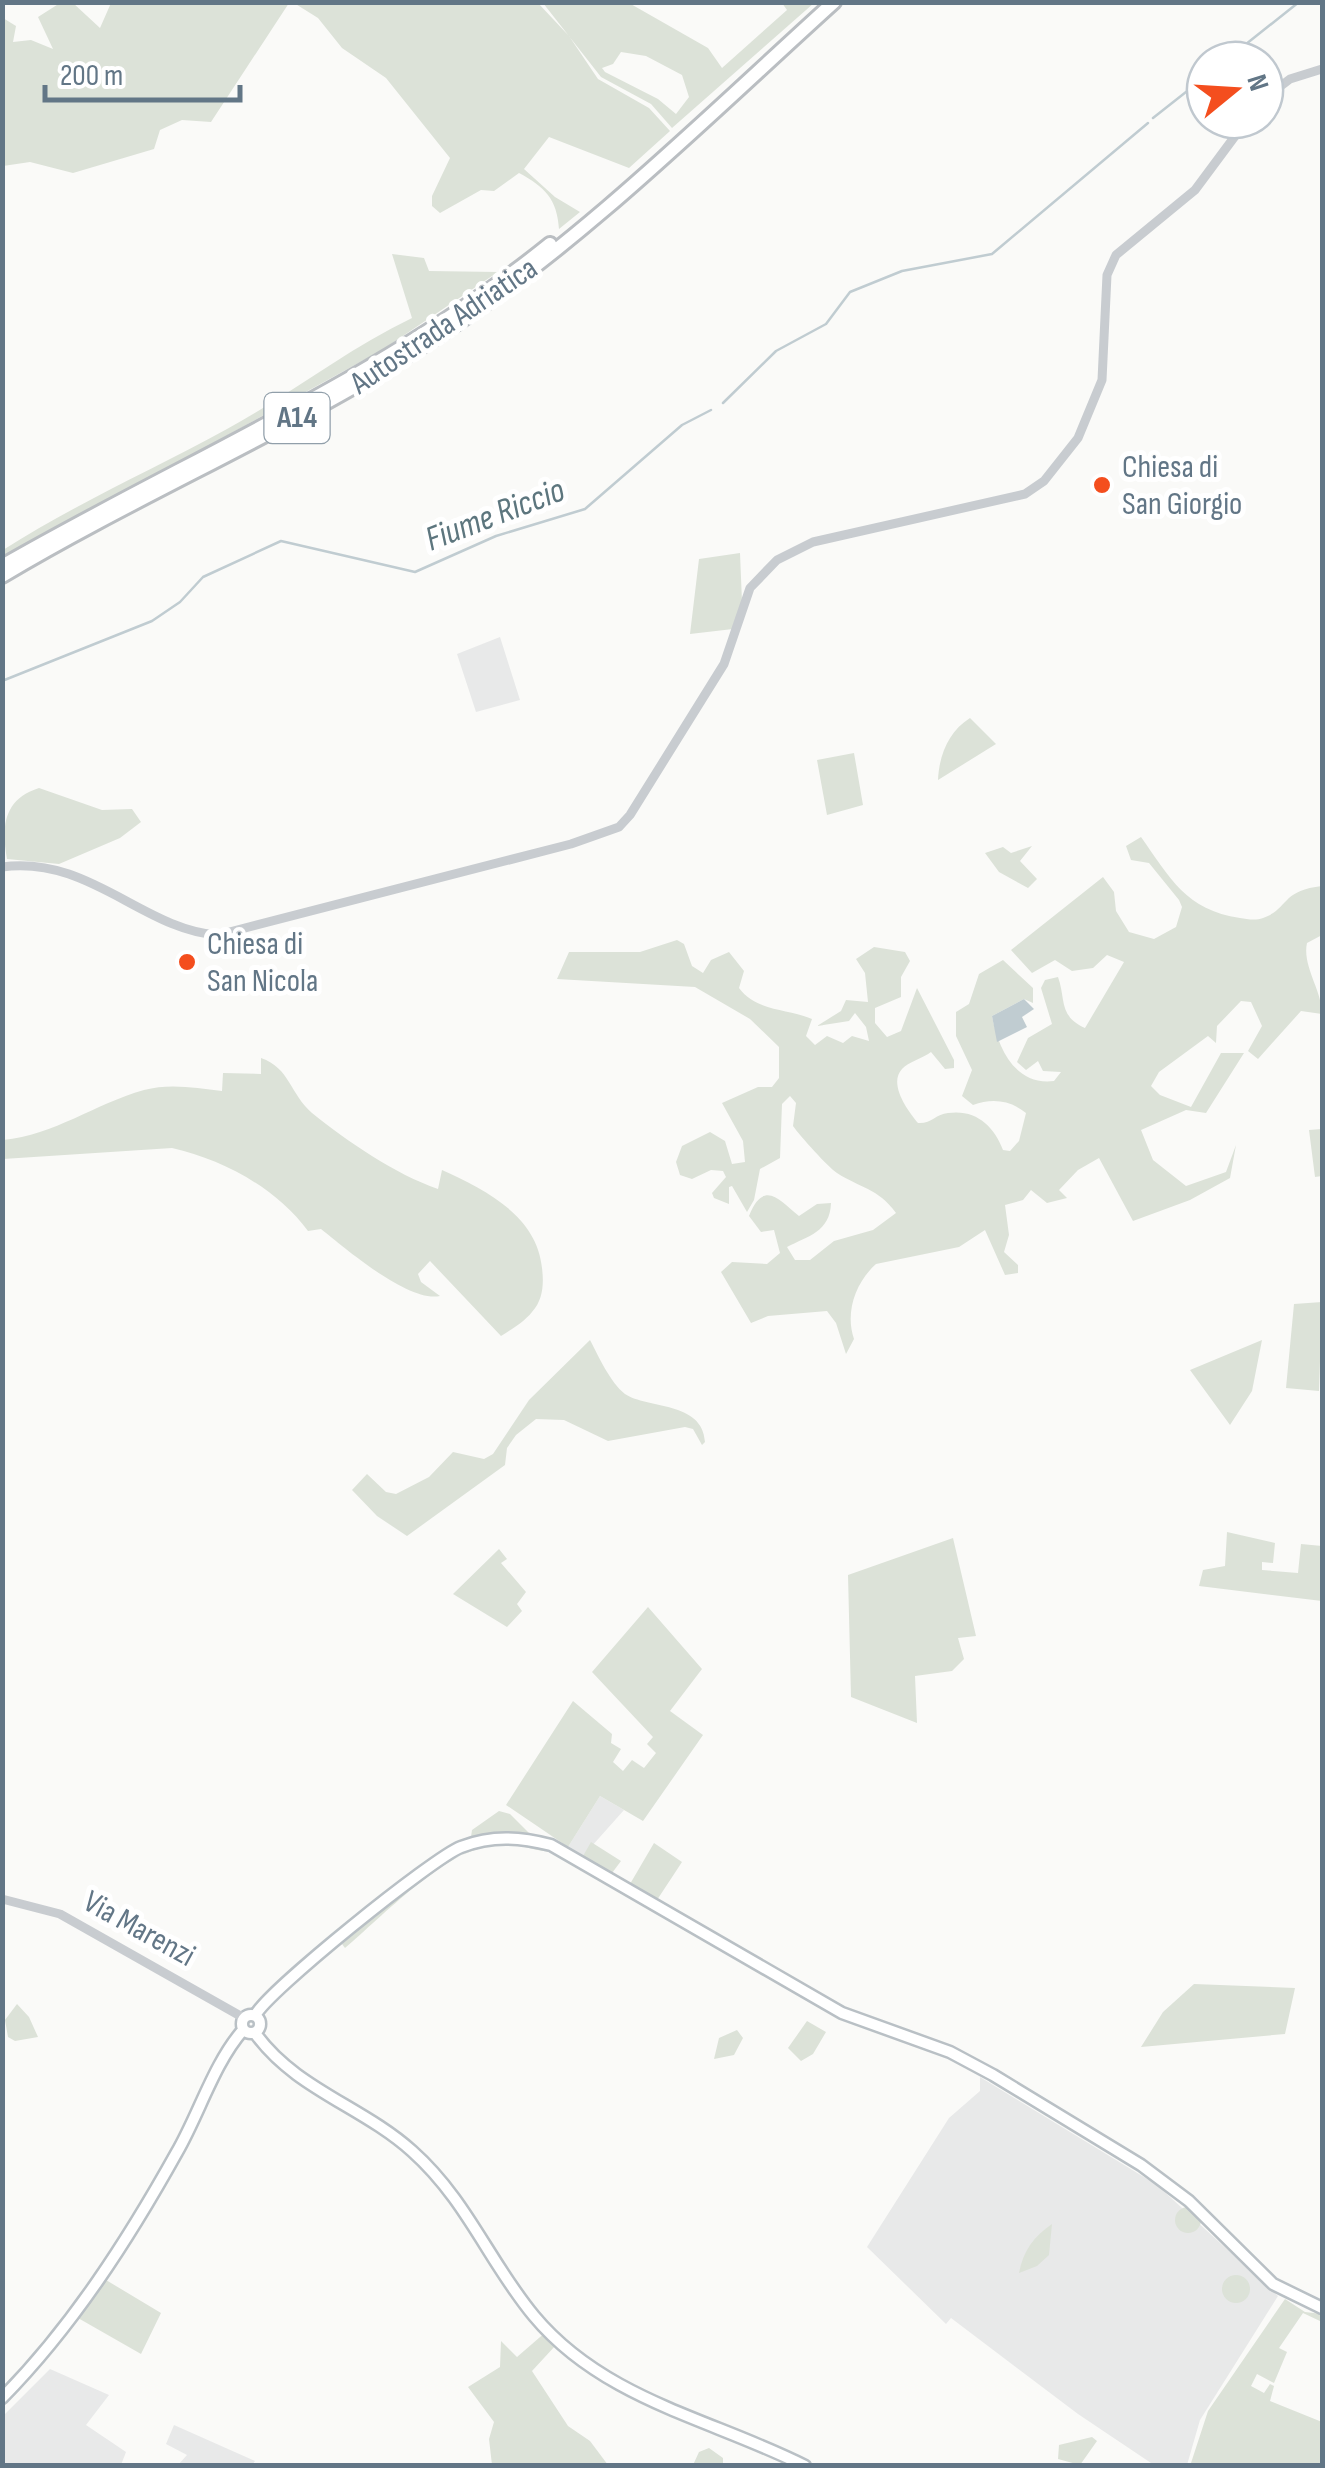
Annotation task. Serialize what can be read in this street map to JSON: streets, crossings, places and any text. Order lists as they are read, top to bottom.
{
  "streets": {
    "highway": ["Autostrada Adriatica", "A14"],
    "street": ["Via Marenzi"]
  },
  "water": ["Fiume Riccio"],
  "places": ["Chiesa di San Giorgio", "Chiesa di San Nicola"],
  "scale_bar": "200 m",
  "north": "right"
}
